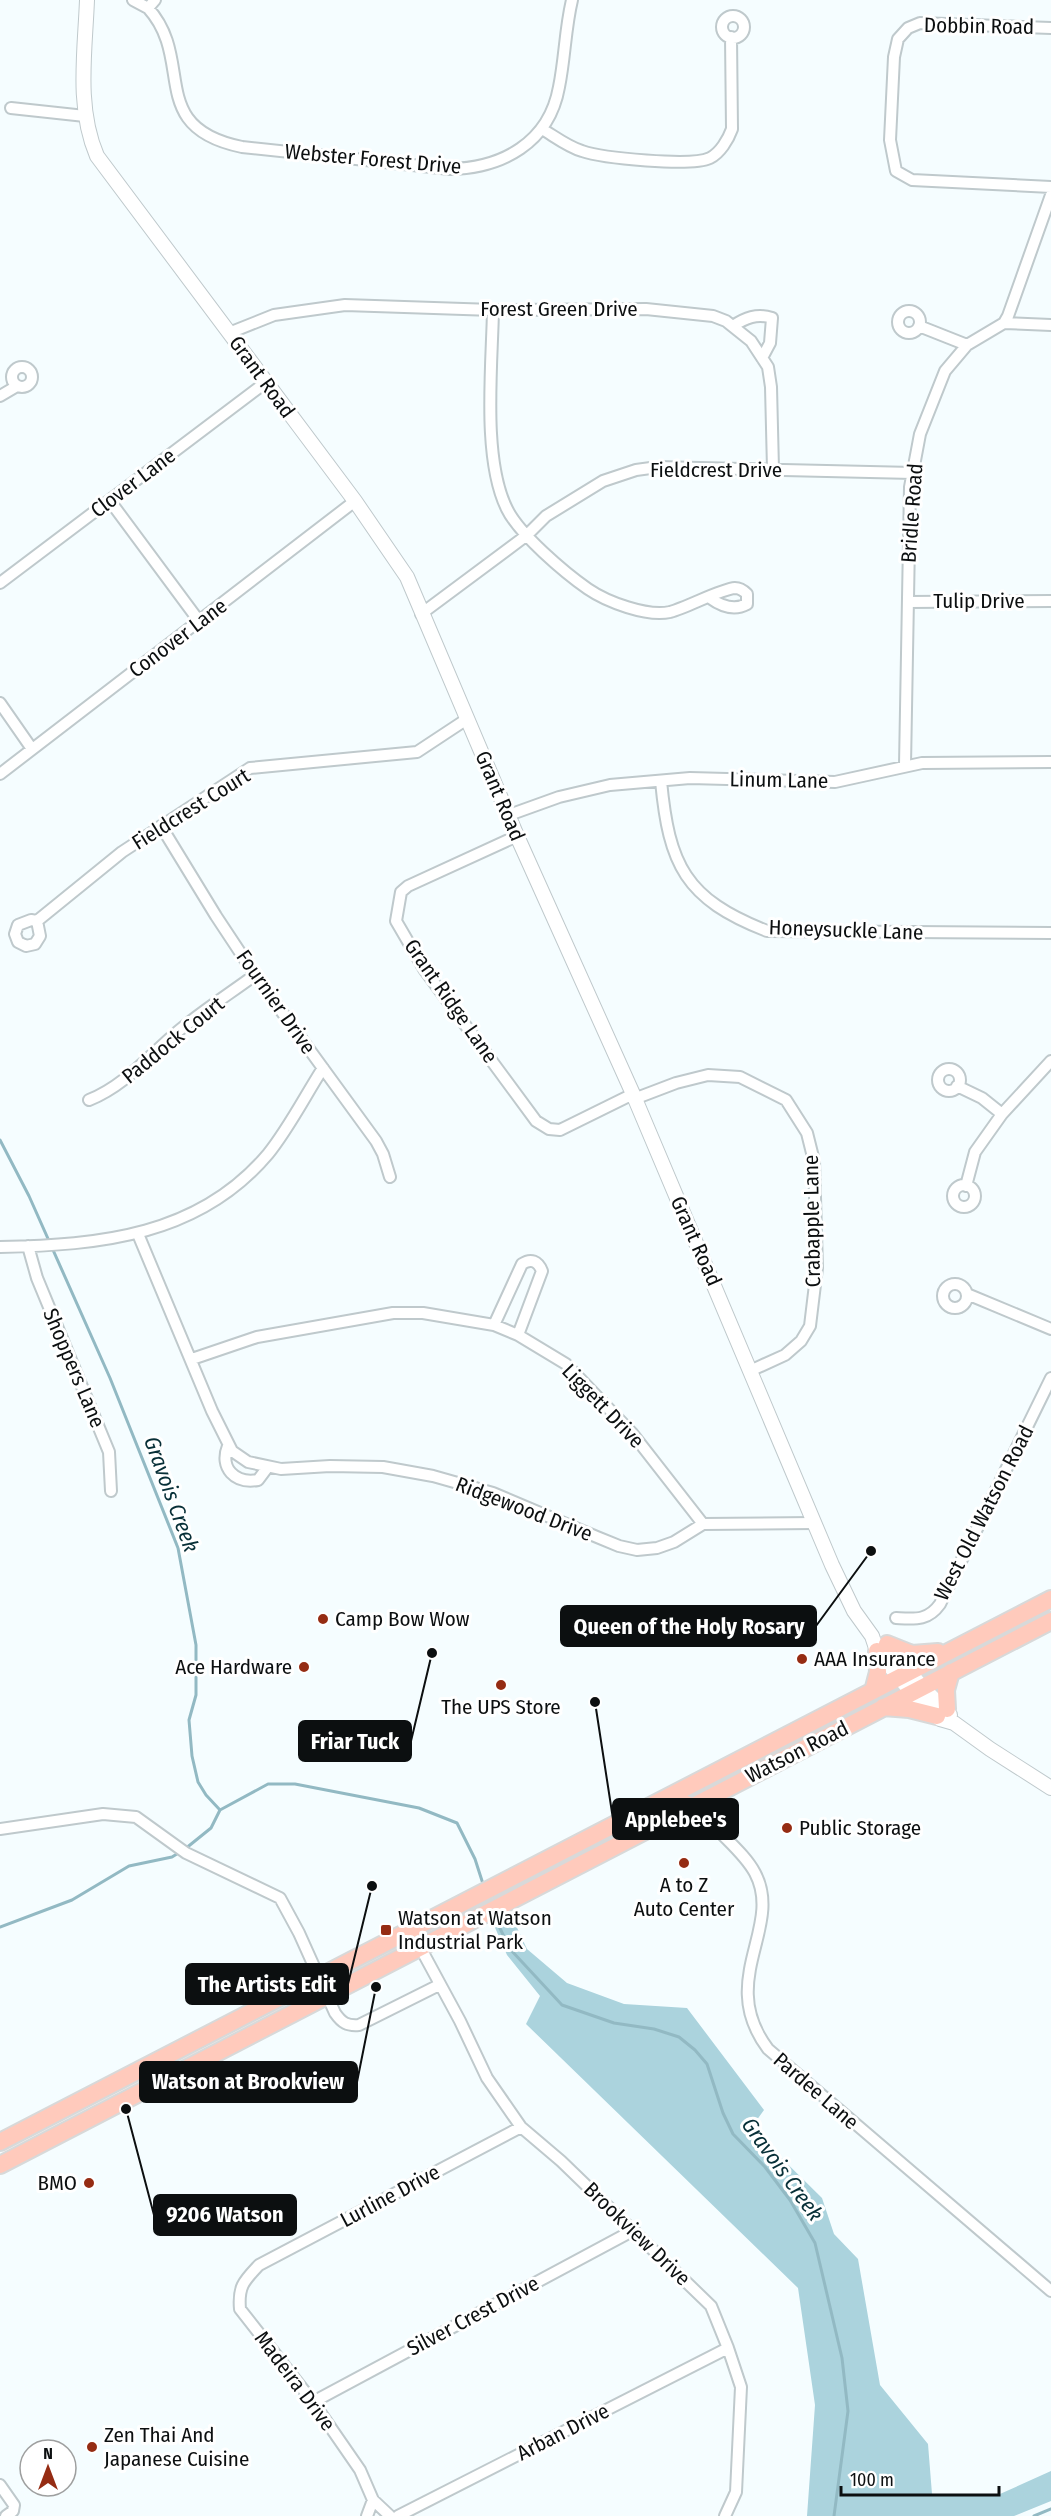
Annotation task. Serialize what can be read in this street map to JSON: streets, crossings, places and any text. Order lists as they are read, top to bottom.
{
  "streets": {
    "main road": ["Watson Road"],
    "street": [
      "Dobbin Road",
      "Webster Forest Drive",
      "Forest Green Drive",
      "Grant Road",
      "Fieldcrest Drive",
      "Clover Lane",
      "Bridle Road",
      "Tulip Drive",
      "Conover Lane",
      "Linum Lane",
      "Fieldcrest Court",
      "Honeysuckle Lane",
      "Grant Ridge Lane",
      "Fournier Drive",
      "Paddock Court",
      "Crabapple Lane",
      "Shoppers Lane",
      "Liggett Drive",
      "Ridgewood Drive",
      "West Old Watson Road",
      "Pardee Lane",
      "Lurline Drive",
      "Brookview Drive",
      "Silver Crest Drive",
      "Madeira Drive",
      "Arban Drive"
    ]
  },
  "crossings": [
    ["Forest Green Drive", "Grant Road"],
    ["Forest Green Drive", "Fieldcrest Drive"],
    ["Grant Road", "Fieldcrest Drive"],
    ["Grant Road", "Clover Lane"],
    ["Grant Road", "Conover Lane"],
    ["Grant Road", "Linum Lane"],
    ["Grant Road", "Fieldcrest Court"],
    ["Grant Road", "Grant Ridge Lane"],
    ["Grant Road", "Crabapple Lane"],
    ["Grant Road", "Watson Road"],
    ["Fieldcrest Drive", "Bridle Road"],
    ["Bridle Road", "Tulip Drive"],
    ["Bridle Road", "Linum Lane"],
    ["Linum Lane", "Honeysuckle Lane"],
    ["Fieldcrest Court", "Fournier Drive"],
    ["Grant Ridge Lane", "Crabapple Lane"],
    ["Fournier Drive", "Paddock Court"],
    ["Liggett Drive", "Ridgewood Drive"],
    ["Watson Road", "Brookview Drive"],
    ["Lurline Drive", "Brookview Drive"],
    ["Lurline Drive", "Madeira Drive"],
    ["Brookview Drive", "Silver Crest Drive"],
    ["Brookview Drive", "Arban Drive"],
    ["Silver Crest Drive", "Madeira Drive"]
  ],
  "water": ["Gravois Creek"],
  "places": {
    "other": [
      "Queen of the Holy Rosary",
      "Camp Bow Wow",
      "Friar Tuck",
      "AAA Insurance",
      "Ace Hardware",
      "The UPS Store",
      "Applebee's",
      "Public Storage",
      "A to Z Auto Center",
      "The Artists Edit",
      "Watson at Brookview",
      "9206 Watson",
      "BMO",
      "Zen Thai And Japanese Cuisine"
    ],
    "transit": ["Watson at Watson Industrial Park"]
  },
  "scale_bar": "100 m",
  "north": "top"
}
